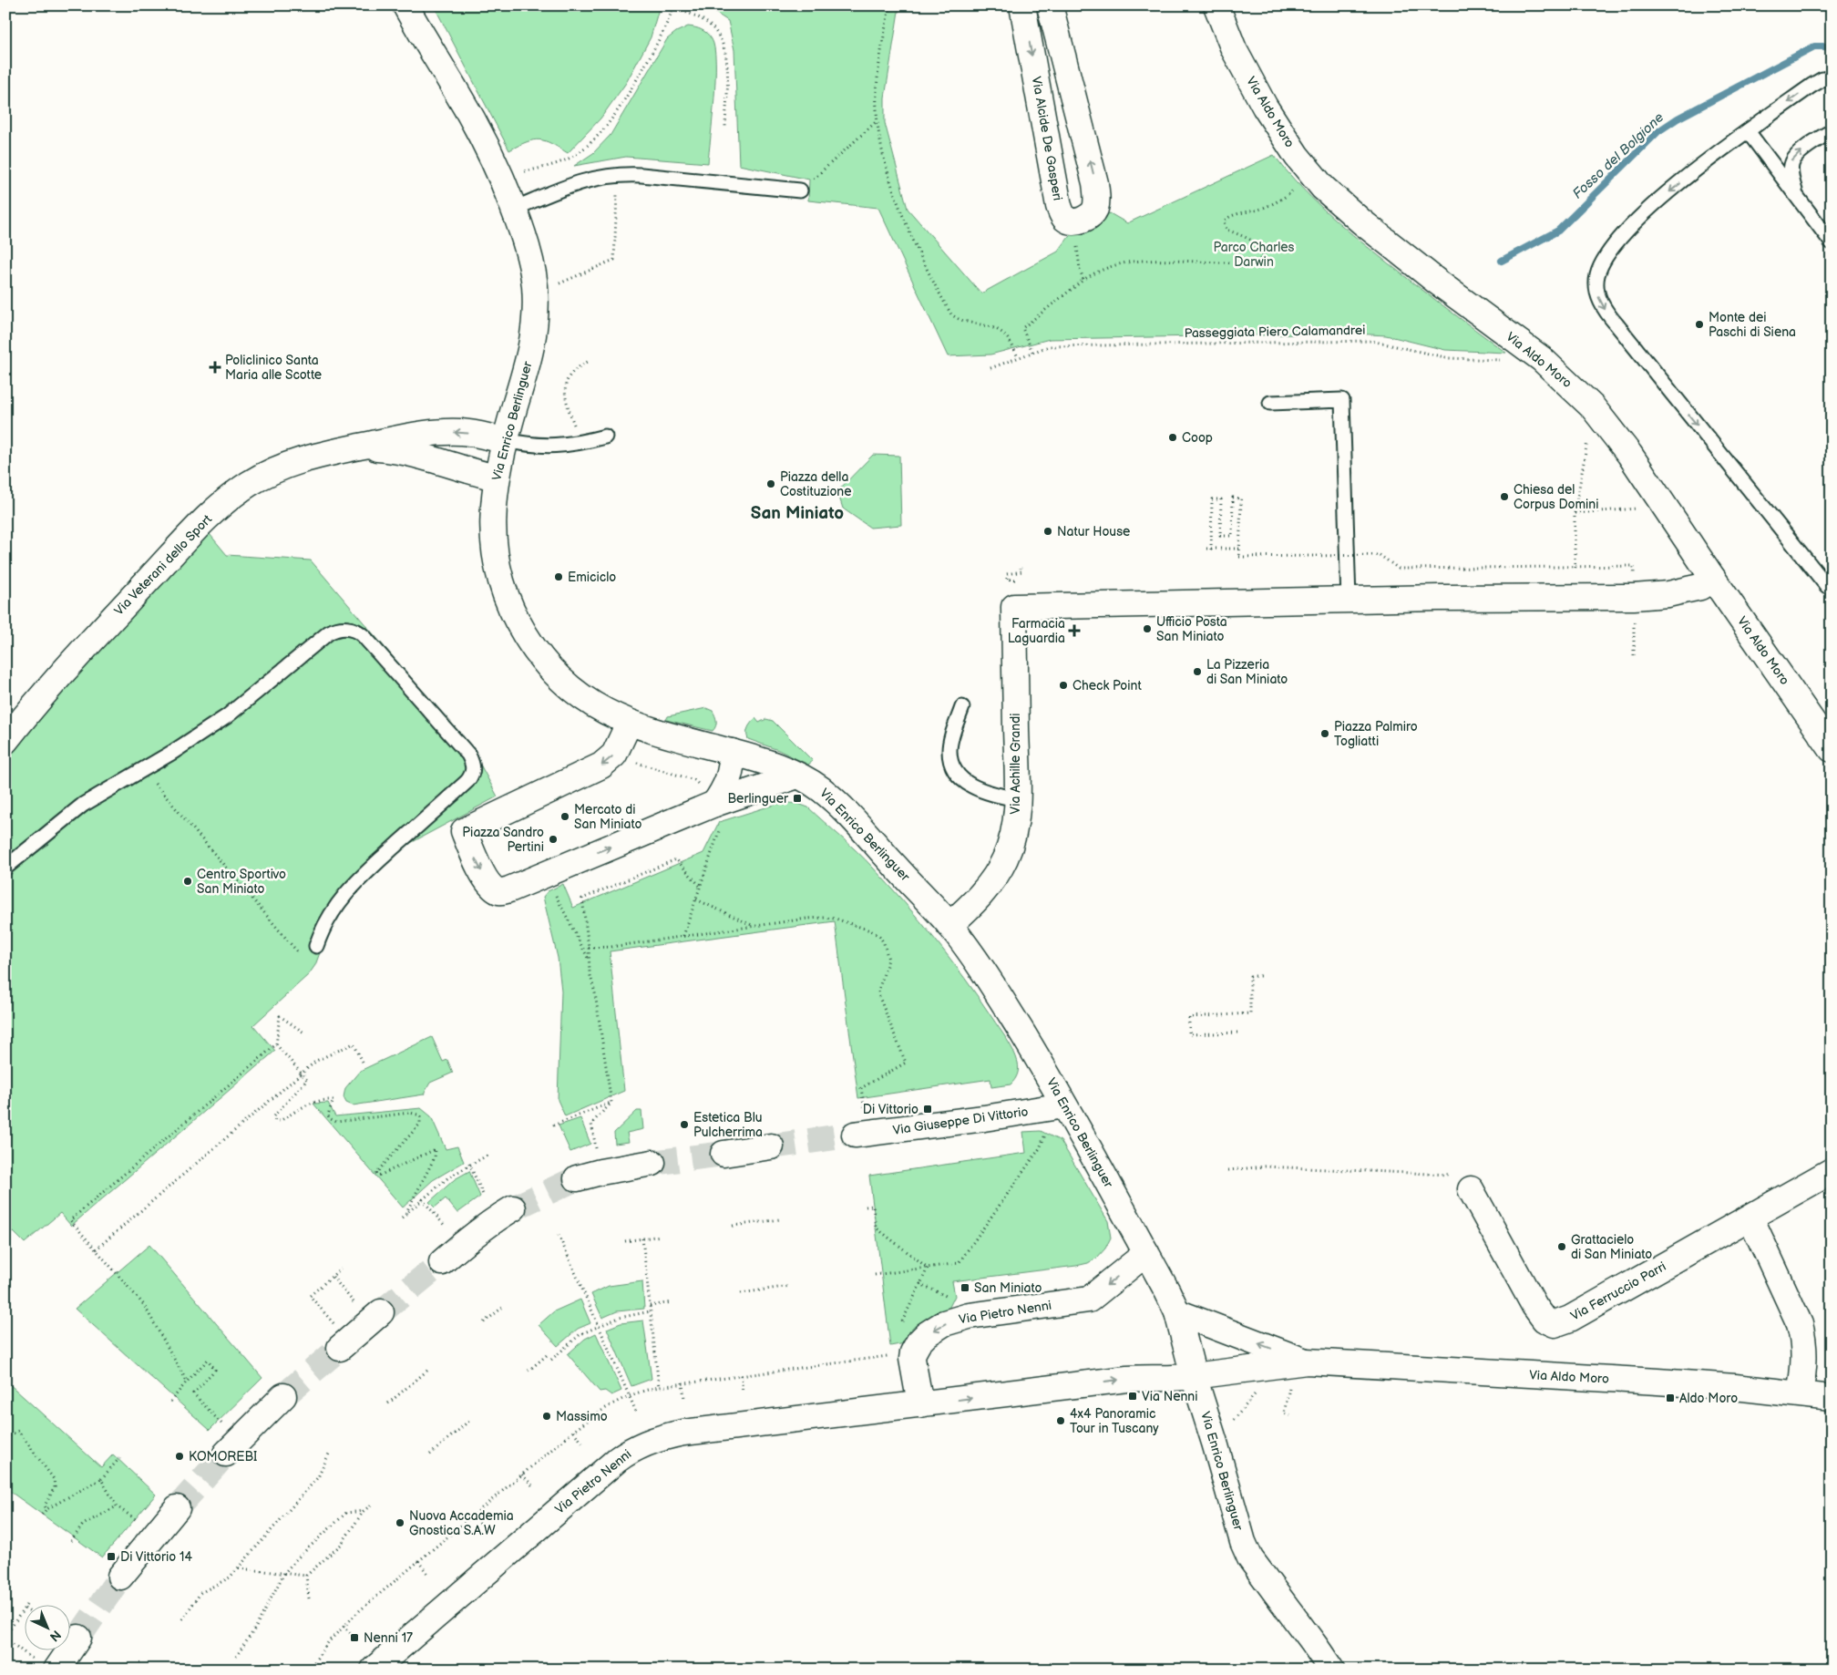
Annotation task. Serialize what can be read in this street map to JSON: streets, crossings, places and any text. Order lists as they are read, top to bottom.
{
  "streets": {
    "street": [
      "Via Aldo Moro",
      "Via Alcide De Gasperi",
      "Via Enrico Berlinguer",
      "Via Veterani dello Sport",
      "Via Achille Grandi",
      "Via Giuseppe Di Vittorio",
      "Via Ferruccio Parri",
      "Via Pietro Nenni"
    ],
    "path": ["Passeggiata Piero Calamandrei"]
  },
  "crossings": [
    ["Via Aldo Moro", "Via Enrico Berlinguer"],
    ["Via Aldo Moro", "Via Pietro Nenni"],
    ["Via Enrico Berlinguer", "Via Veterani dello Sport"],
    ["Via Enrico Berlinguer", "Via Achille Grandi"],
    ["Via Enrico Berlinguer", "Via Giuseppe Di Vittorio"],
    ["Via Enrico Berlinguer", "Via Pietro Nenni"]
  ],
  "districts": ["San Miniato"],
  "water": ["Fosso del Bolgione"],
  "parks": ["Parco Charles Darwin"],
  "places": {
    "other": [
      "Monte dei Paschi di Siena",
      "Coop",
      "Piazza della Costituzione",
      "Chiesa del Corpus Domini",
      "Natur House",
      "Emiciclo",
      "Ufficio Posta San Miniato",
      "La Pizzeria di San Miniato",
      "Check Point",
      "Piazza Palmiro Togliatti",
      "Mercato di San Miniato",
      "Piazza Sandro Pertini",
      "Centro Sportivo San Miniato",
      "Estetica Blu Pulcherrima",
      "Grattacielo di San Miniato",
      "Massimo",
      "4x4 Panoramic Tour in Tuscany",
      "KOMOREBI",
      "Nuova Accademia Gnostica S.A.W"
    ],
    "health": ["Policlinico Santa Maria alle Scotte", "Farmacia Laguardia"],
    "transit": [
      "Berlinguer",
      "Di Vittorio",
      "San Miniato",
      "Via Nenni",
      "Aldo Moro",
      "Di Vittorio 14",
      "Nenni 17"
    ]
  },
  "north": "bottom right"
}
